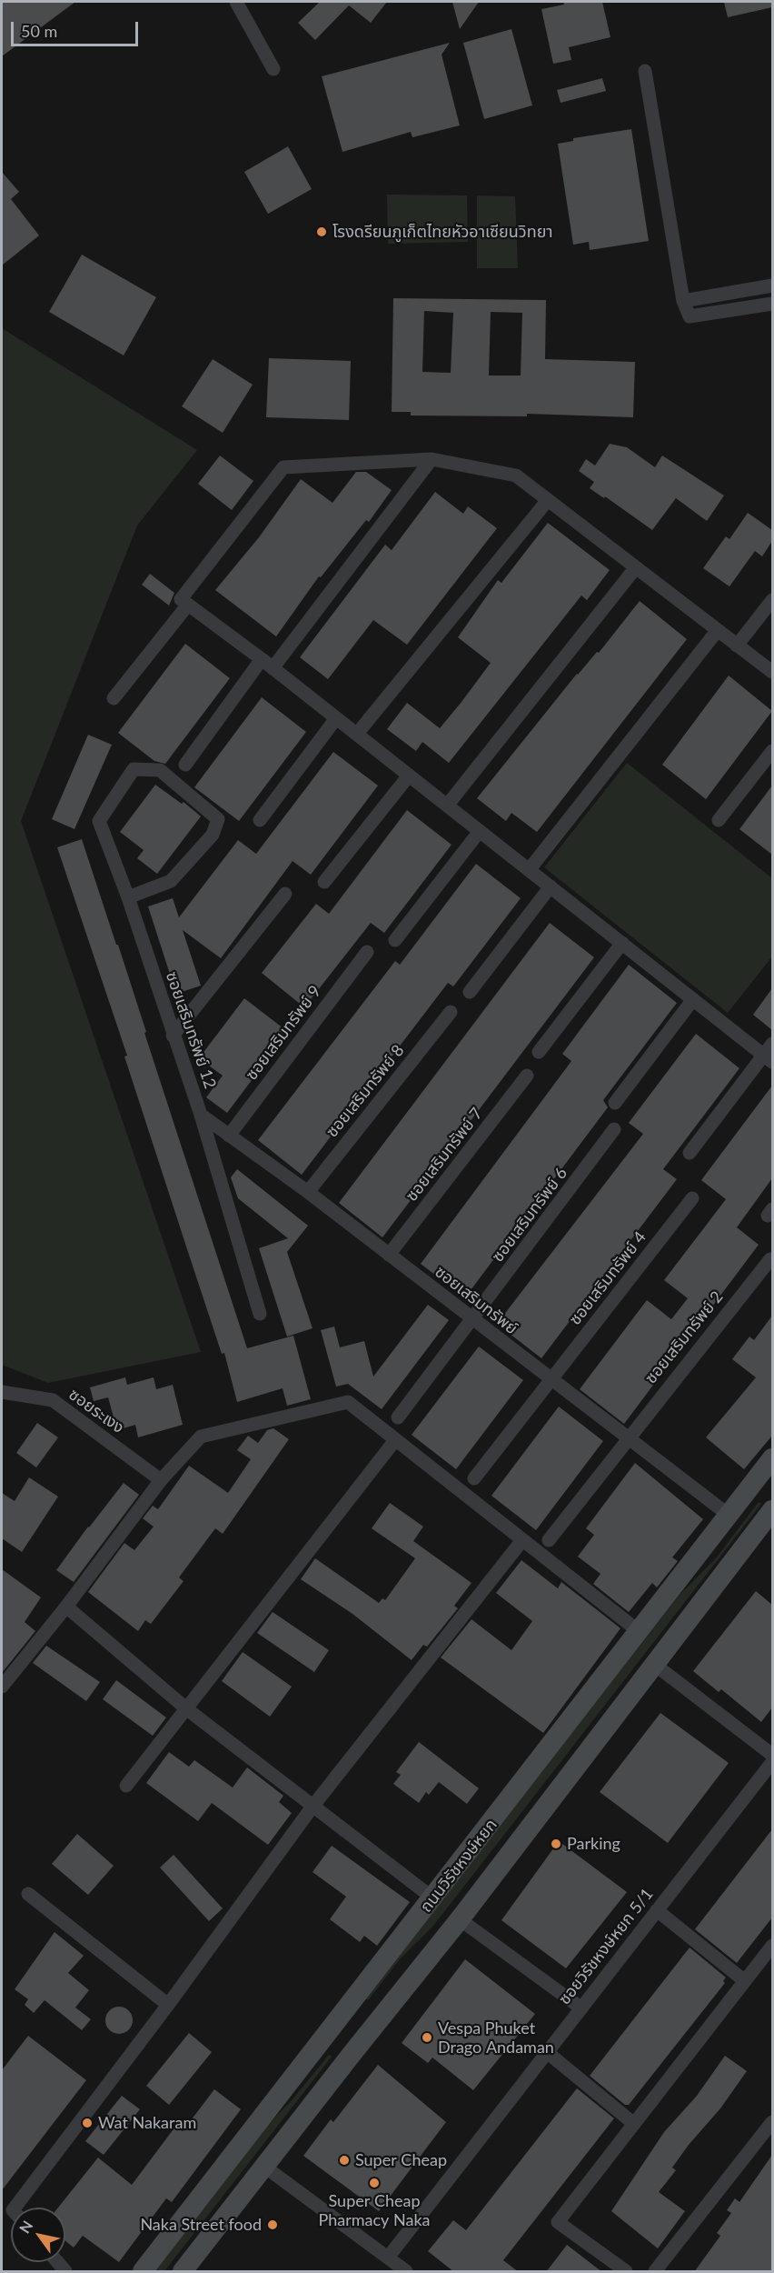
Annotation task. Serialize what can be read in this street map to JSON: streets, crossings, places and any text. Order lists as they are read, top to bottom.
{
  "streets": {
    "main road": ["ถนนวิรัชหงษ์หยก"],
    "street": [
      "ซอยเสริมทรัพย์ 12",
      "ซอยเสริมทรัพย์ 9",
      "ซอยเสริมทรัพย์ 8",
      "ซอยเสริมทรัพย์ 7",
      "ซอยเสริมทรัพย์ 6",
      "ซอยเสริมทรัพย์ 4",
      "ซอยเสริมทรัพย์",
      "ซอยเสริมทรัพย์ 2",
      "ซอยระเงง",
      "ซอยวิรัชหงษ์หยก 5/1"
    ]
  },
  "crossings": [
    ["ซอยเสริมทรัพย์ 12", "ซอยเสริมทรัพย์"],
    ["ซอยเสริมทรัพย์ 9", "ซอยเสริมทรัพย์"],
    ["ซอยเสริมทรัพย์ 8", "ซอยเสริมทรัพย์"],
    ["ซอยเสริมทรัพย์ 7", "ซอยเสริมทรัพย์"],
    ["ซอยเสริมทรัพย์ 6", "ซอยเสริมทรัพย์"],
    ["ซอยเสริมทรัพย์ 4", "ซอยเสริมทรัพย์"],
    ["ซอยเสริมทรัพย์", "ซอยเสริมทรัพย์ 2"],
    ["ซอยเสริมทรัพย์", "ถนนวิรัชหงษ์หยก"]
  ],
  "places": [
    "โรงดรียนภูเก็ตไทยหัวอาเซียนวิทยา",
    "Parking",
    "Vespa Phuket Drago Andaman",
    "Wat Nakaram",
    "Super Cheap",
    "Super Cheap Pharmacy Naka",
    "Naka Street food"
  ],
  "scale_bar": "50 m",
  "north": "top left"
}
